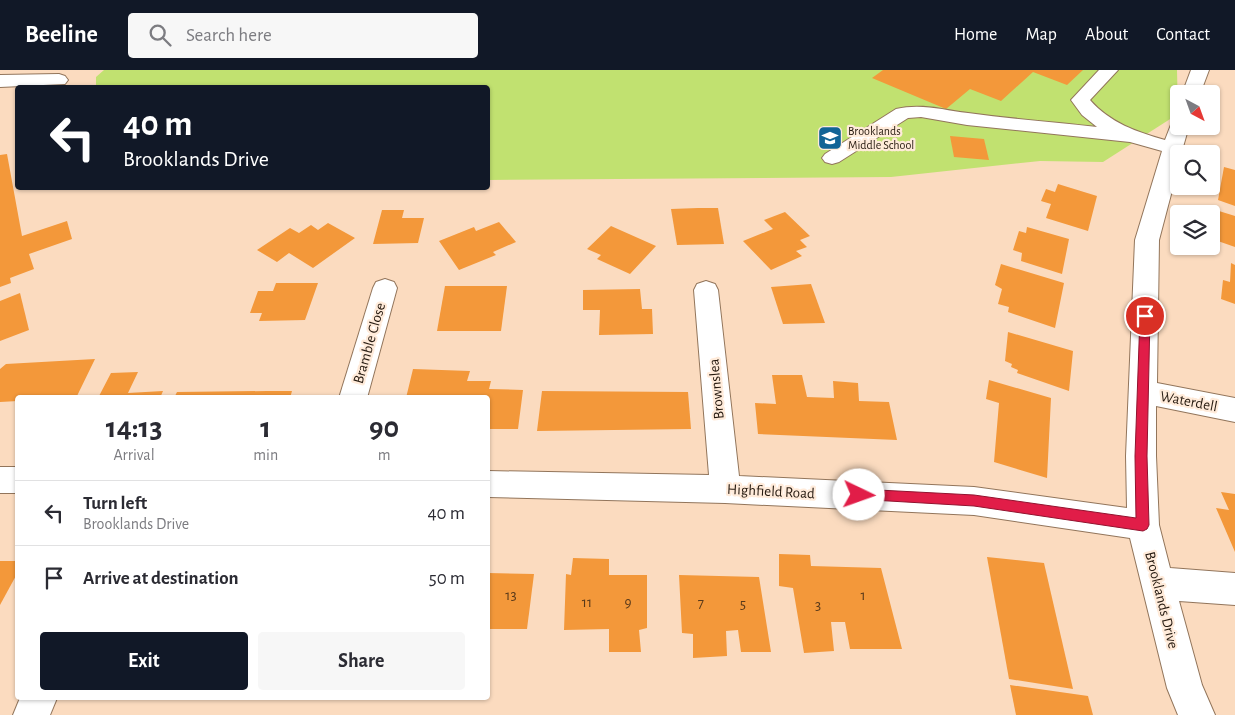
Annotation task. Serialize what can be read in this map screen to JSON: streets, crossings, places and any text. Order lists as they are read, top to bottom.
{
  "streets": {
    "street": [
      "Bramble Close",
      "Brownslea",
      "Waterdell",
      "Highfield Road",
      "Brooklands Drive"
    ]
  },
  "crossings": [
    ["Brownslea", "Highfield Road"],
    ["Waterdell", "Brooklands Drive"],
    ["Highfield Road", "Brooklands Drive"]
  ],
  "places": {
    "school or university": ["Brooklands Middle School"]
  },
  "house_numbers": [
    "13",
    "1",
    "11",
    "9",
    "7",
    "5",
    "3"
  ],
  "north": "bottom right",
  "page": {
    "header": "Beeline",
    "search": "Search here",
    "nav": [
      "Home",
      "Map",
      "About",
      "Contact"
    ],
    "turn": ["40 m", "Brooklands Drive"],
    "eta": [
      "14:13",
      "Arrival",
      "1",
      "min",
      "90",
      "m"
    ],
    "list": [
      {
        "name": "Turn left",
        "note": "Brooklands Drive",
        "value": "40 m"
      },
      {
        "name": "Arrive at destination",
        "value": "50 m"
      }
    ],
    "buttons": ["Exit", "Share"]
  }
}
